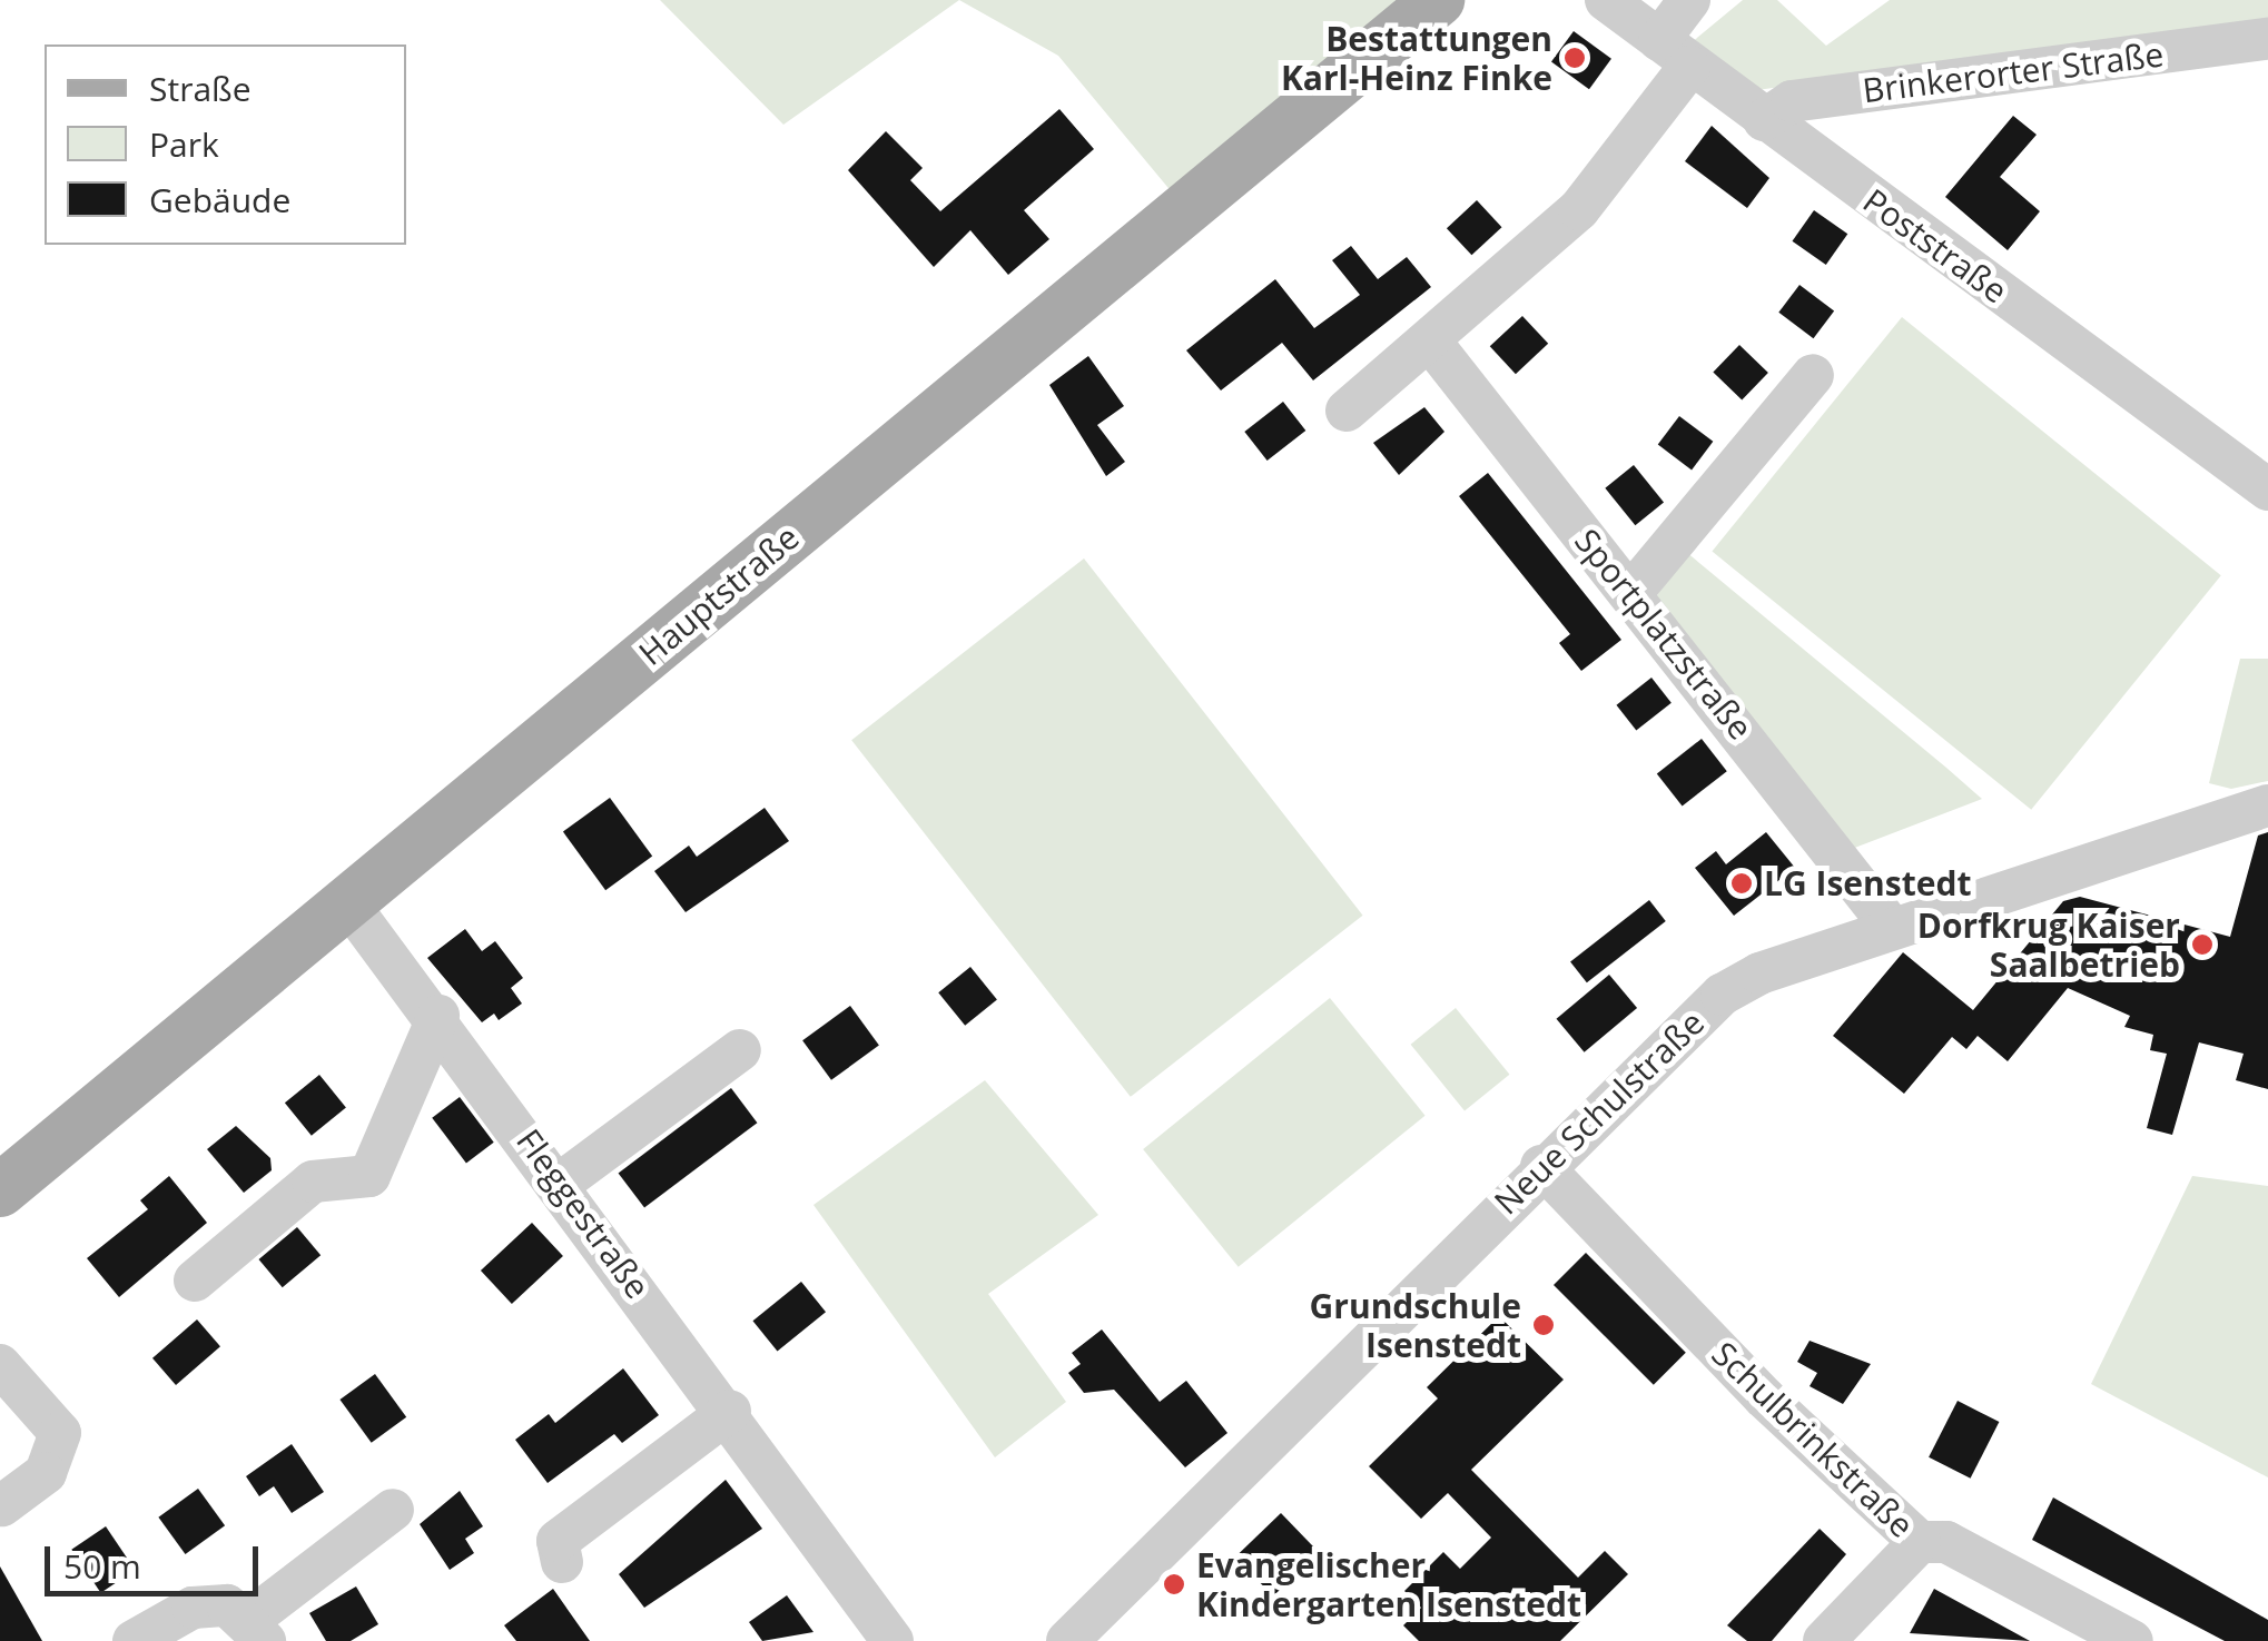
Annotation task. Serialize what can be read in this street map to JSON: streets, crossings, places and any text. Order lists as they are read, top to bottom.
{
  "streets": {
    "main road": ["Hauptstraße"],
    "street": [
      "Brinkerorter Straße",
      "Poststraße",
      "Sportplatzstraße",
      "Neue Schulstraße",
      "Fleggestraße",
      "Schulbrinkstraße"
    ]
  },
  "crossings": [
    ["Brinkerorter Straße", "Poststraße"],
    ["Hauptstraße", "Fleggestraße"],
    ["Sportplatzstraße", "Neue Schulstraße"],
    ["Neue Schulstraße", "Schulbrinkstraße"]
  ],
  "places": [
    "Bestattungen Karl-Heinz Finke",
    "LG Isenstedt",
    "Dorfkrug Kaiser Saalbetrieb",
    "Grundschule Isenstedt",
    "Evangelischer Kindergarten Isenstedt"
  ],
  "legend": ["Straße", "Park", "Gebäude"],
  "scale_bar": "50 m"
}
